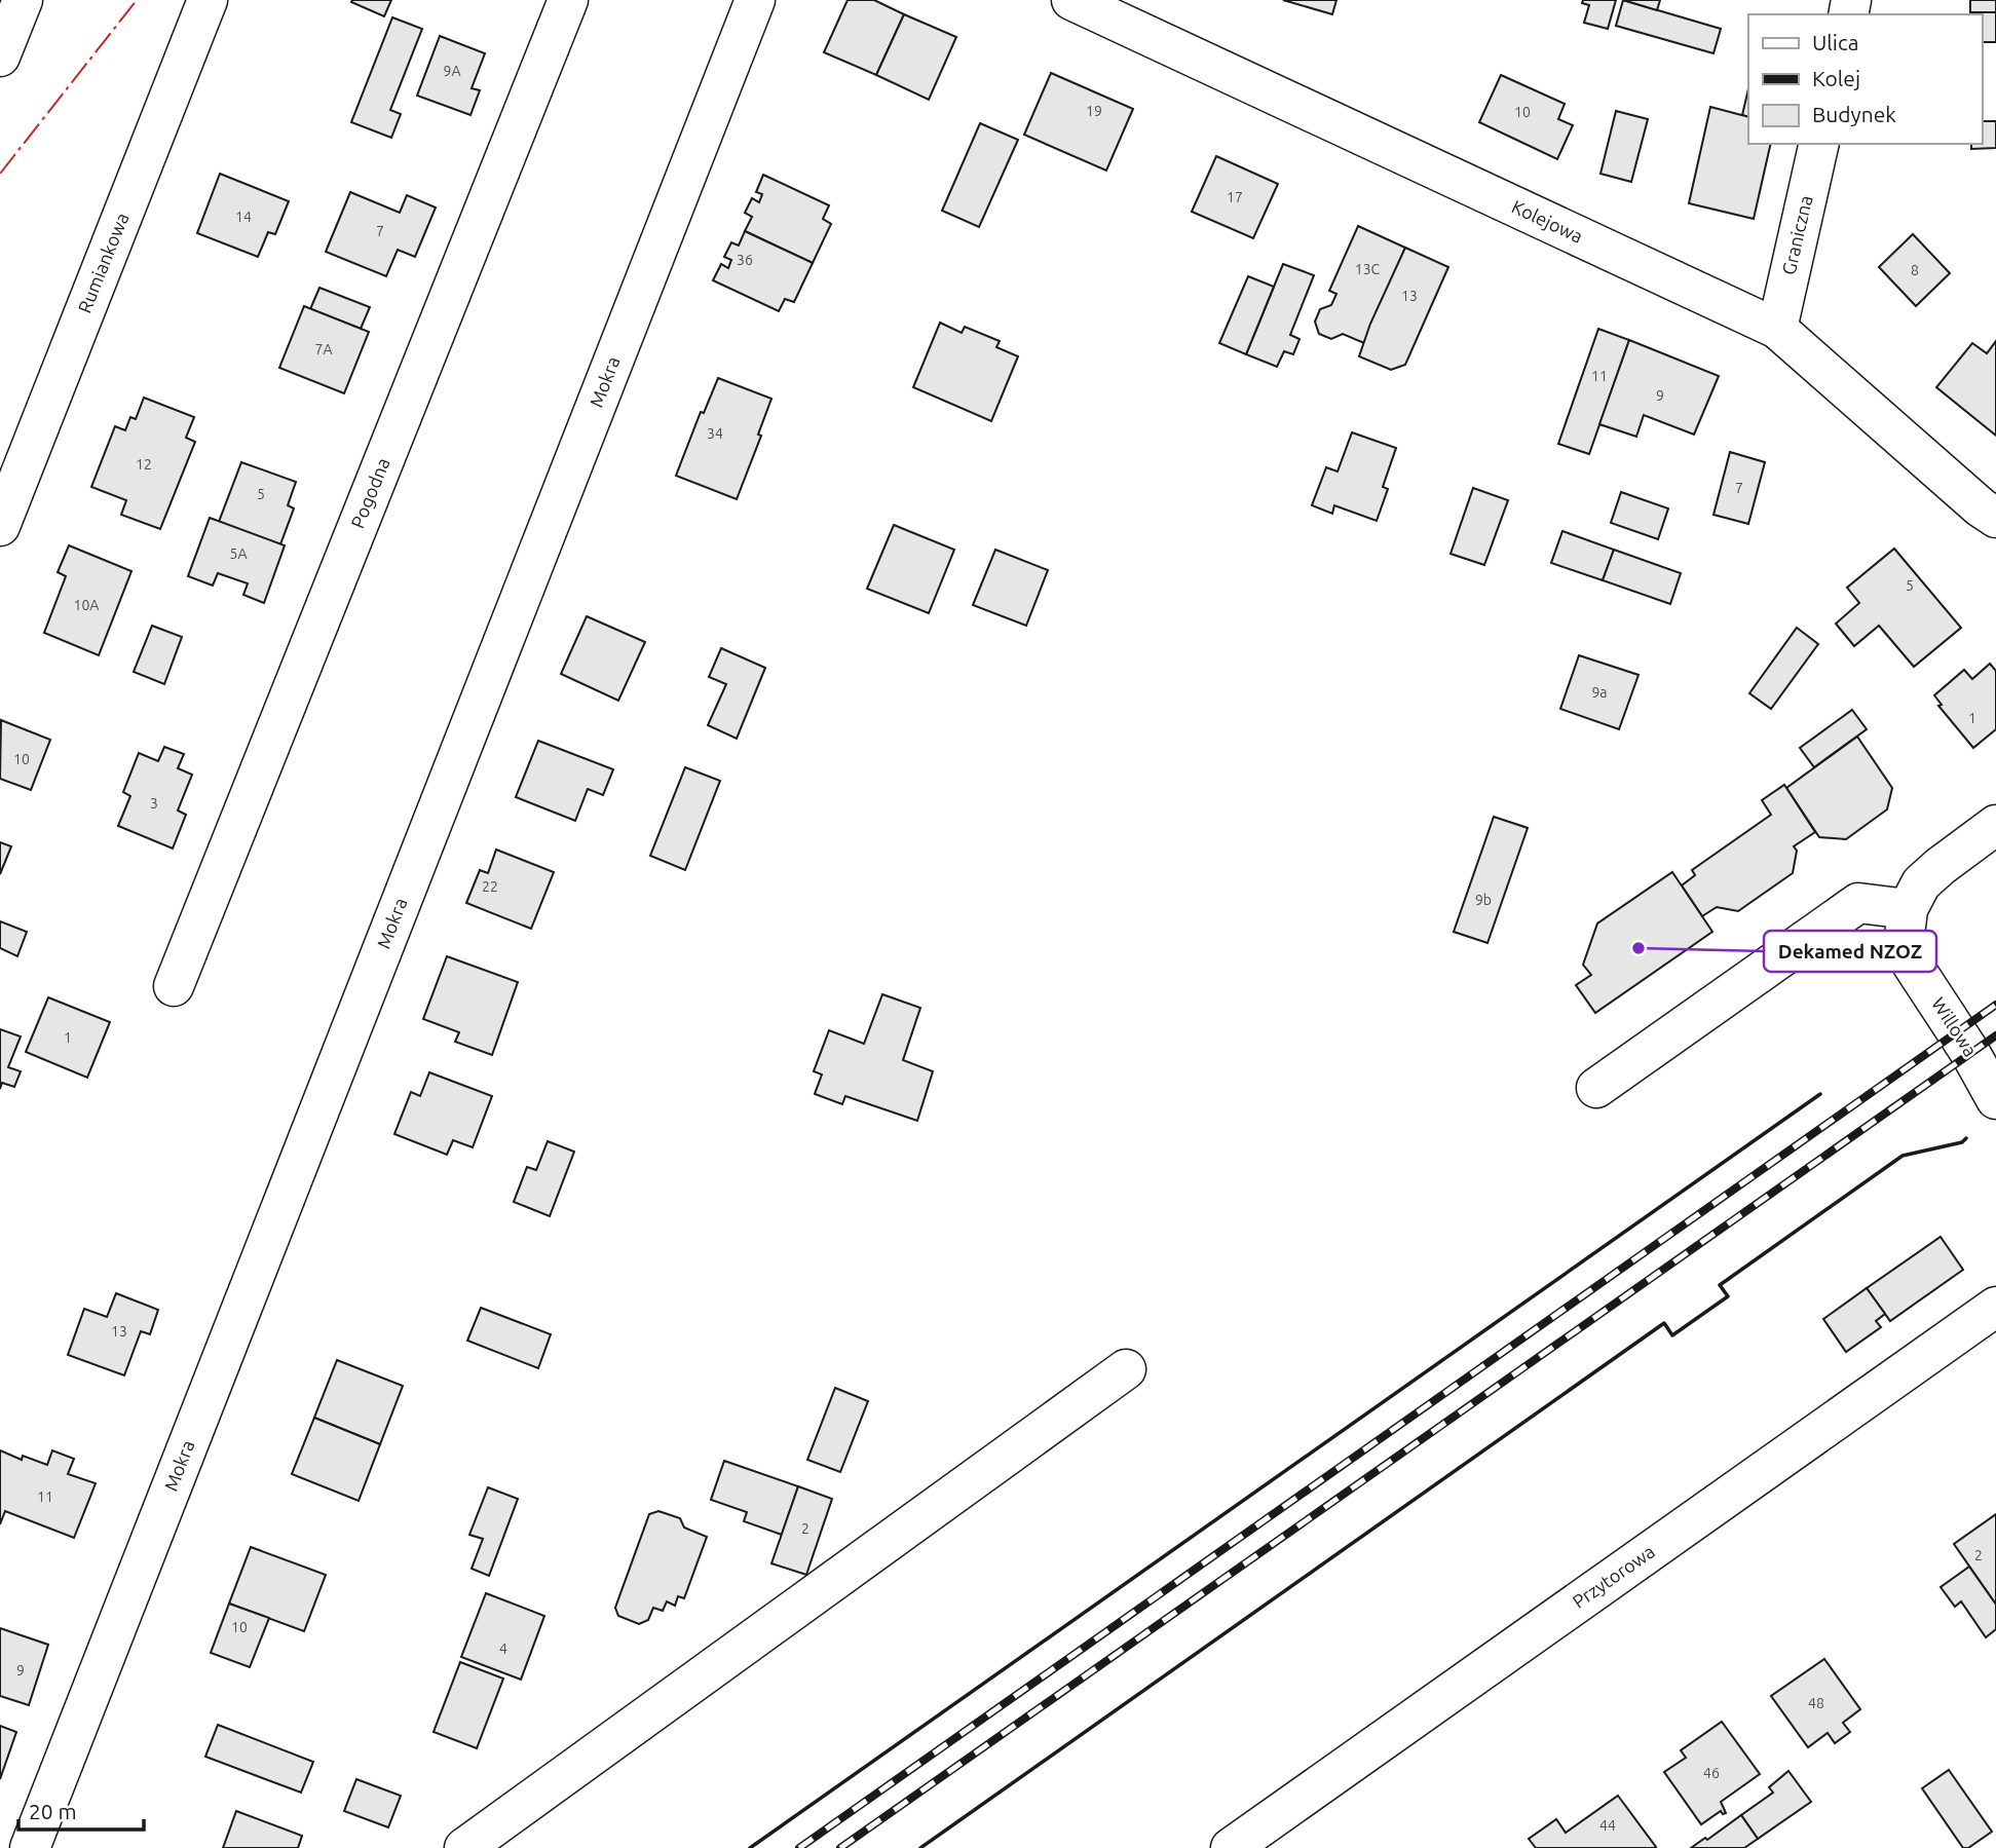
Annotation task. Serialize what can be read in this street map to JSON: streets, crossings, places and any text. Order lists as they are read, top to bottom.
{
  "streets": {
    "street": [
      "Kolejowa",
      "Graniczna",
      "Rumiankowa",
      "Mokra",
      "Pogodna",
      "Willowa",
      "Przytorowa"
    ]
  },
  "crossings": [
    ["Kolejowa", "Graniczna"]
  ],
  "places": ["Dekamed NZOZ"],
  "house_numbers": [
    "9A",
    "19",
    "10",
    "17",
    "14",
    "7",
    "36",
    "13C",
    "8",
    "13",
    "7A",
    "11",
    "9",
    "34",
    "12",
    "7",
    "5",
    "5A",
    "5",
    "10A",
    "9a",
    "1",
    "10",
    "3",
    "22",
    "9b",
    "1",
    "13",
    "11",
    "2",
    "2",
    "10",
    "4",
    "9",
    "48",
    "46",
    "44"
  ],
  "legend": ["Ulica", "Kolej", "Budynek"],
  "scale_bar": "20 m"
}
